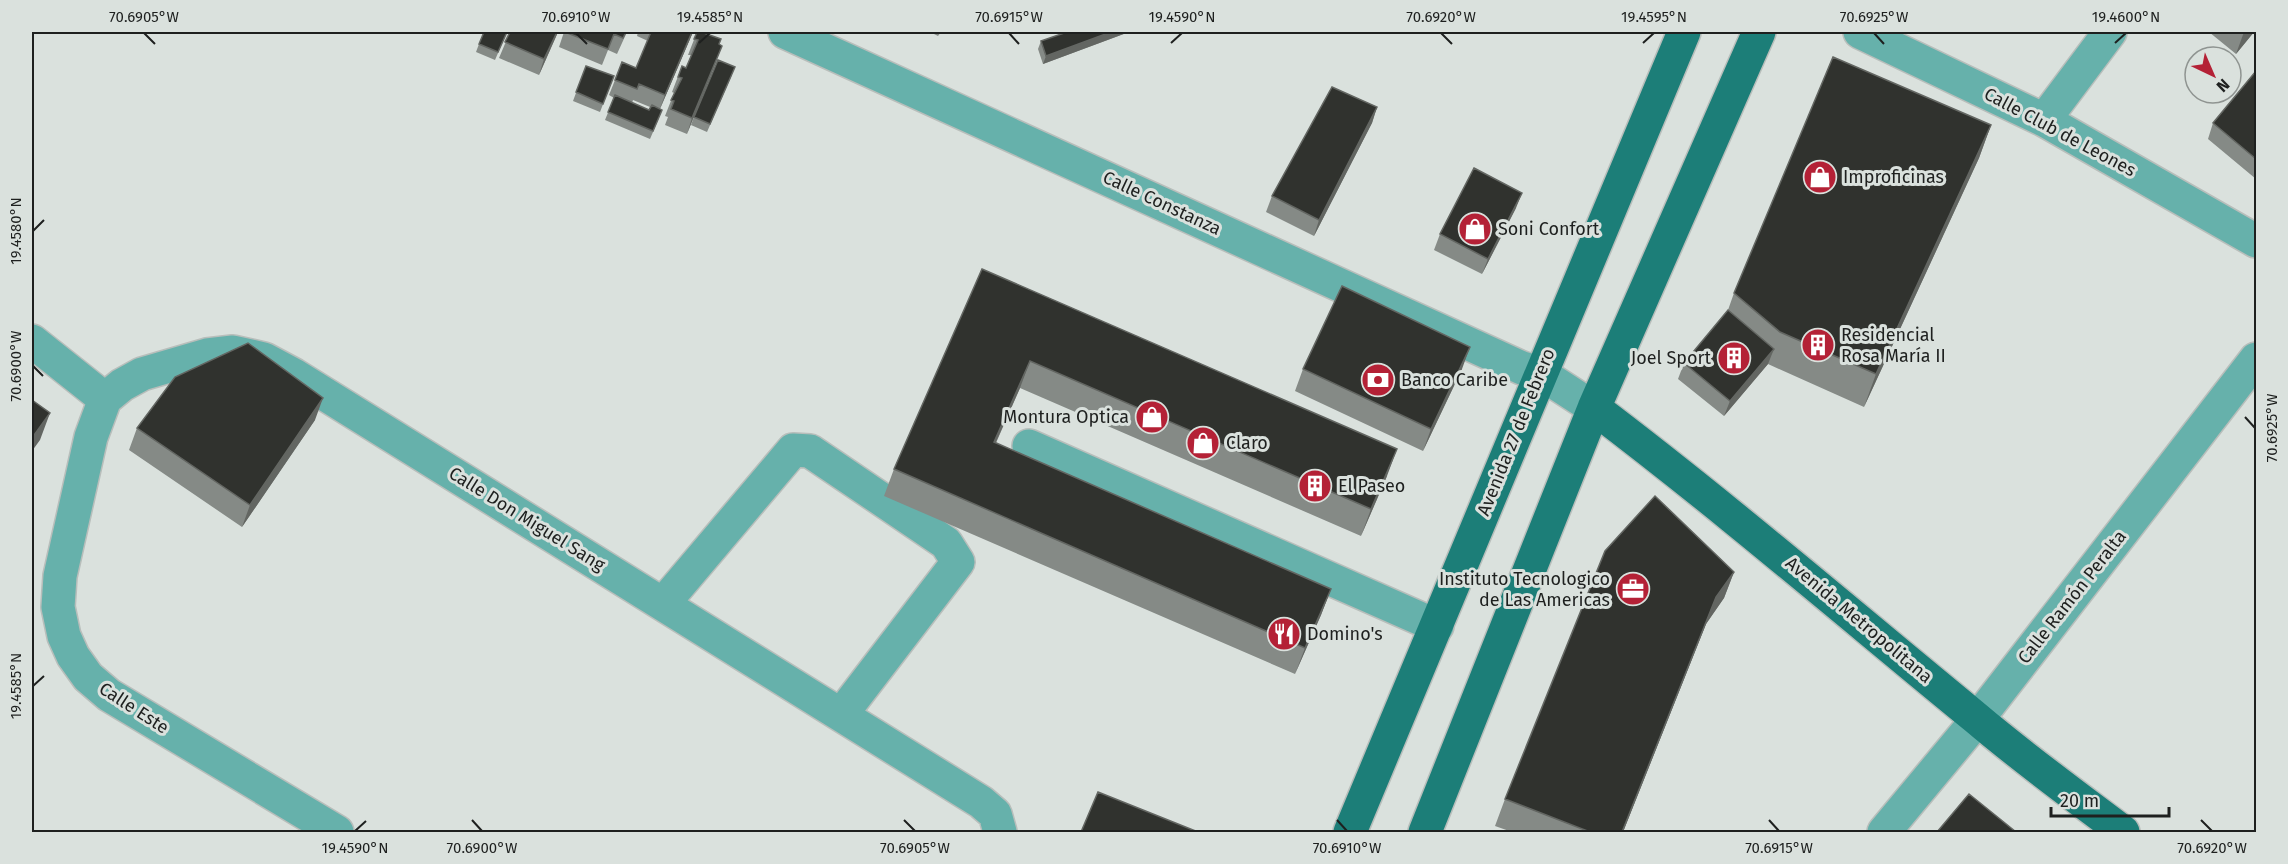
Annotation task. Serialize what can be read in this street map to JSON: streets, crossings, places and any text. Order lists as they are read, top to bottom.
{
  "streets": {
    "main road": ["Avenida 27 de Febrero", "Avenida Metropolitana"],
    "street": [
      "Calle Club de Leones",
      "Calle Constanza",
      "Calle Don Miguel Sang",
      "Calle Ramón Peralta",
      "Calle Este"
    ]
  },
  "crossings": [
    ["Calle Constanza", "Avenida 27 de Febrero"],
    ["Calle Constanza", "Avenida Metropolitana"],
    ["Calle Don Miguel Sang", "Calle Este"],
    ["Calle Ramón Peralta", "Avenida Metropolitana"]
  ],
  "places": {
    "shop": [
      "Improficinas",
      "Soni Confort",
      "Montura Optica",
      "Claro"
    ],
    "building": ["Residencial Rosa María II", "Joel Sport", "El Paseo"],
    "bank": ["Banco Caribe"],
    "office": ["Instituto Tecnologico de Las Americas"],
    "restaurant": ["Domino's"]
  },
  "scale_bar": "20 m",
  "north": "bottom right",
  "coordinates": [
    "70.6905°W",
    "70.6910°W",
    "19.4585°N",
    "70.6915°W",
    "19.4590°N",
    "70.6920°W",
    "19.4595°N",
    "70.6925°W",
    "19.4600°N",
    "19.4580°N",
    "70.6900°W"
  ]
}
